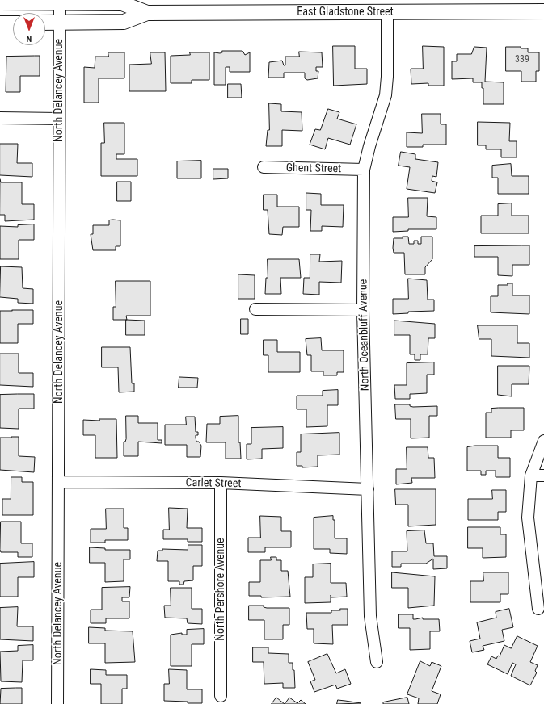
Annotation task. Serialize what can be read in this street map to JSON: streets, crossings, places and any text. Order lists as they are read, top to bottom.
{
  "streets": {
    "street": [
      "East Gladstone Street",
      "North Delancey Avenue",
      "Ghent Street",
      "North Oceanbluff Avenue",
      "Carlet Street",
      "North Pershore Avenue"
    ]
  },
  "crossings": [
    ["East Gladstone Street", "North Delancey Avenue"],
    ["East Gladstone Street", "North Oceanbluff Avenue"],
    ["North Delancey Avenue", "Carlet Street"],
    ["Ghent Street", "North Oceanbluff Avenue"],
    ["North Oceanbluff Avenue", "Carlet Street"],
    ["Carlet Street", "North Pershore Avenue"]
  ],
  "house_numbers": ["339"],
  "north": "bottom"
}
